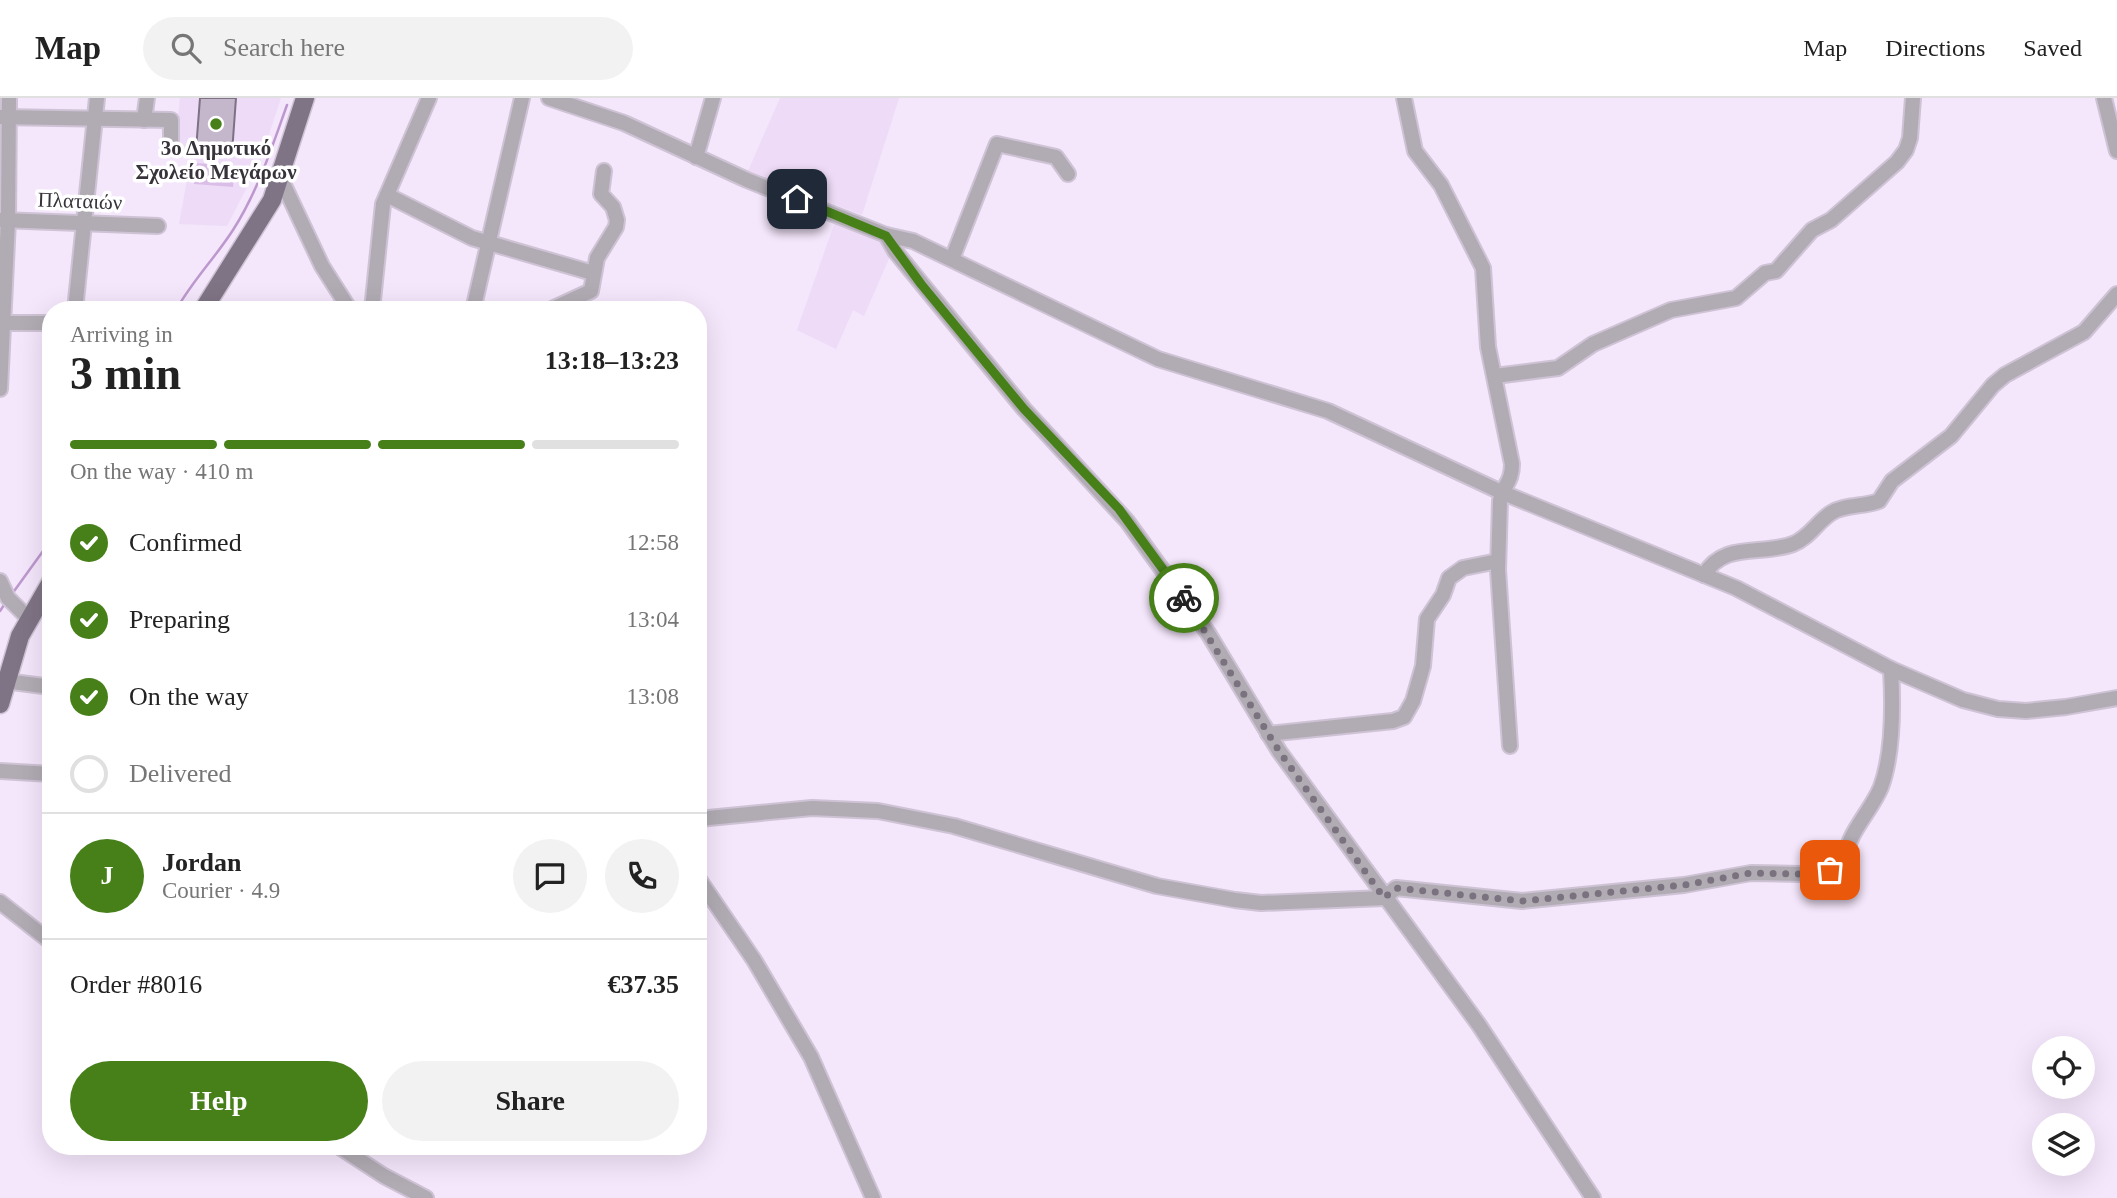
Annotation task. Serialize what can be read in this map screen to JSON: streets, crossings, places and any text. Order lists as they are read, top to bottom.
{
  "streets": {
    "street": ["Πλαταιών"]
  },
  "places": ["3ο Δημοτικό Σχολείο Μεγάρων"],
  "page": {
    "header": "Map",
    "search": "Search here",
    "nav": ["Map", "Directions", "Saved"],
    "heading": ["3 min", "Arriving in", "13:18–13:23"],
    "panel": [
      "Jordan",
      "Courier · 4.9",
      "Order #8016",
      "€37.35"
    ],
    "bar": "On the way · 410 m",
    "list": [
      ["Confirmed", "12:58"],
      ["Preparing", "13:04"],
      ["On the way", "13:08"],
      "Delivered"
    ],
    "round": "J",
    "buttons": ["Help", "Share"]
  }
}
